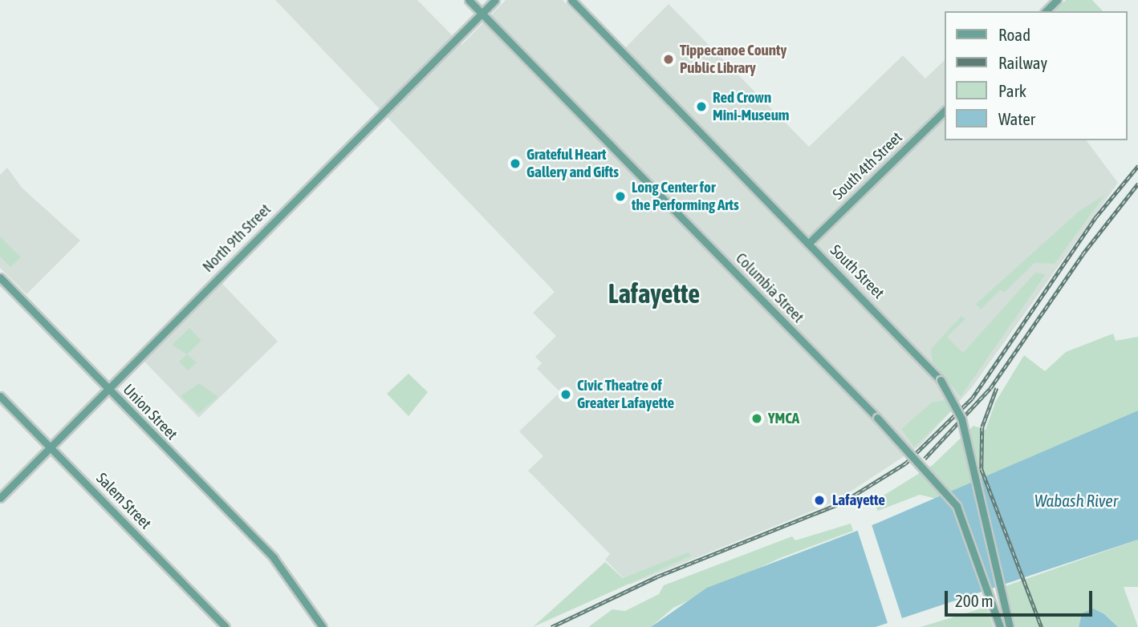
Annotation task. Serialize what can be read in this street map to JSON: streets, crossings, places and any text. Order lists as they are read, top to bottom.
{
  "streets": {
    "main road": [
      "South 4th Street",
      "North 9th Street",
      "South Street",
      "Columbia Street",
      "Union Street",
      "Salem Street"
    ]
  },
  "crossings": [
    ["South 4th Street", "South Street"],
    ["North 9th Street", "Columbia Street"],
    ["North 9th Street", "Union Street"],
    ["North 9th Street", "Salem Street"]
  ],
  "districts": ["Lafayette"],
  "water": ["Wabash River"],
  "places": [
    "Tippecanoe County Public Library",
    "Red Crown Mini-Museum",
    "Grateful Heart Gallery and Gifts",
    "Long Center for the Performing Arts",
    "Civic Theatre of Greater Lafayette",
    "YMCA",
    "Lafayette"
  ],
  "legend": [
    "Road",
    "Railway",
    "Park",
    "Water"
  ],
  "scale_bar": "200 m"
}
